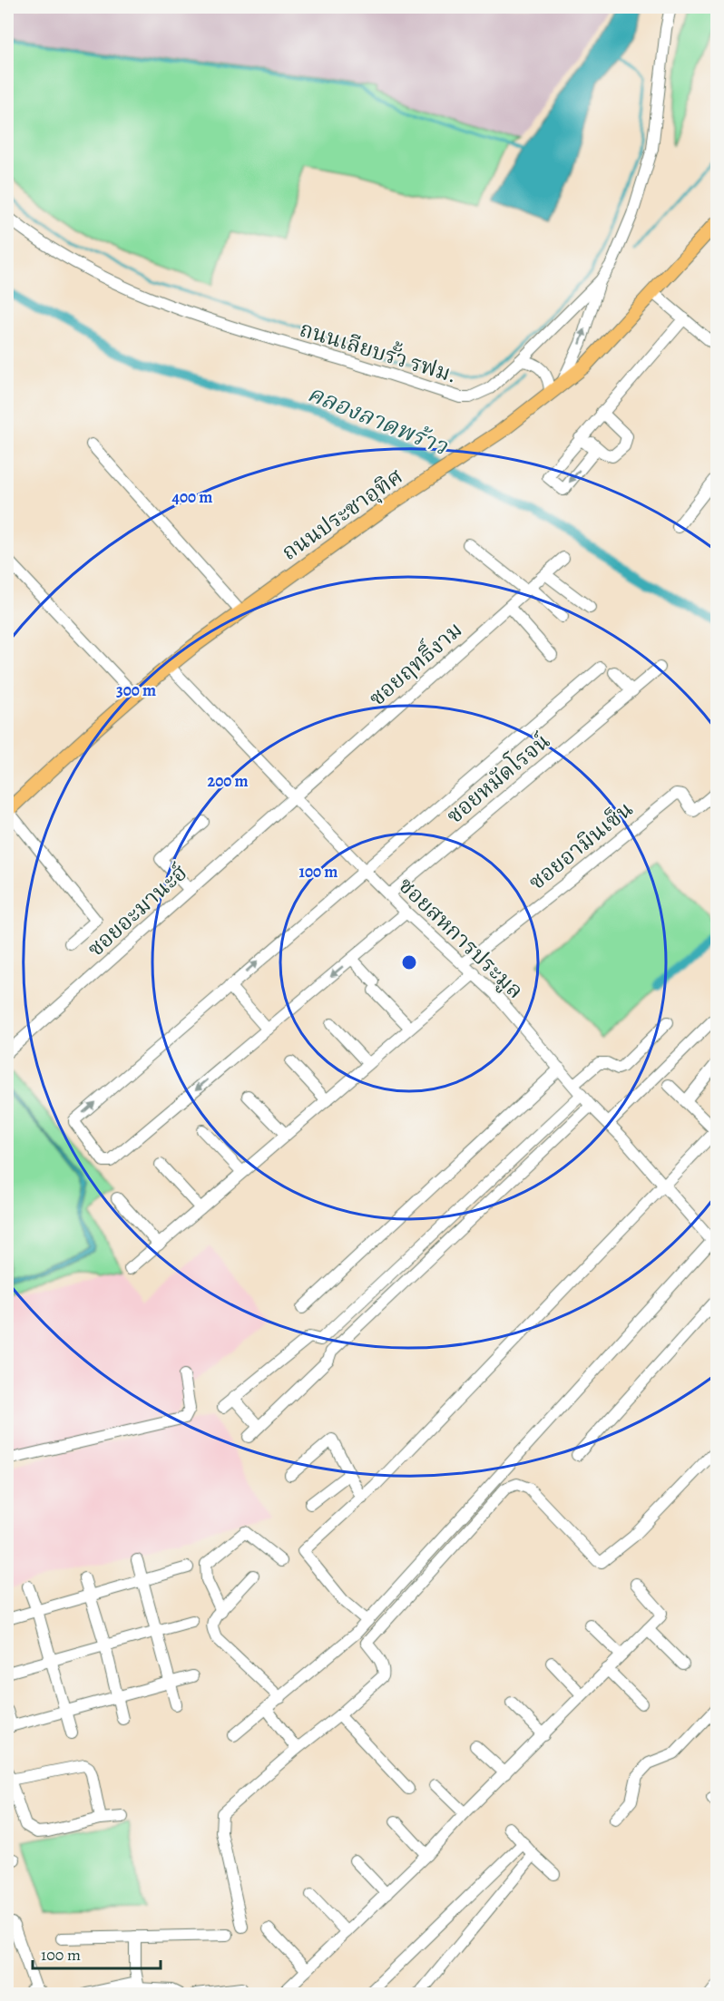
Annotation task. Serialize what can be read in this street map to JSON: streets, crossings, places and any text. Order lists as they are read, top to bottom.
{
  "streets": {
    "main road": ["ถนนประชาอุทิศ"],
    "street": [
      "ถนนเลียบรั้ว รฟม.",
      "ซอยฤทธิ์งาม",
      "ซอยหมัดโรจน์",
      "ซอยอามินเซ็น",
      "ซอยอะมานะฮ์",
      "ซอยสหการประมูล"
    ]
  },
  "crossings": [
    ["ถนนประชาอุทิศ", "ซอยสหการประมูล"],
    ["ซอยฤทธิ์งาม", "ซอยอะมานะฮ์"],
    ["ซอยฤทธิ์งาม", "ซอยสหการประมูล"],
    ["ซอยหมัดโรจน์", "ซอยสหการประมูล"],
    ["ซอยอามินเซ็น", "ซอยสหการประมูล"],
    ["ซอยอะมานะฮ์", "ซอยสหการประมูล"]
  ],
  "water": ["คลองลาดพร้าว"],
  "scale_bar": "100 m",
  "rings": [
    "400 m",
    "300 m",
    "200 m",
    "100 m"
  ]
}
